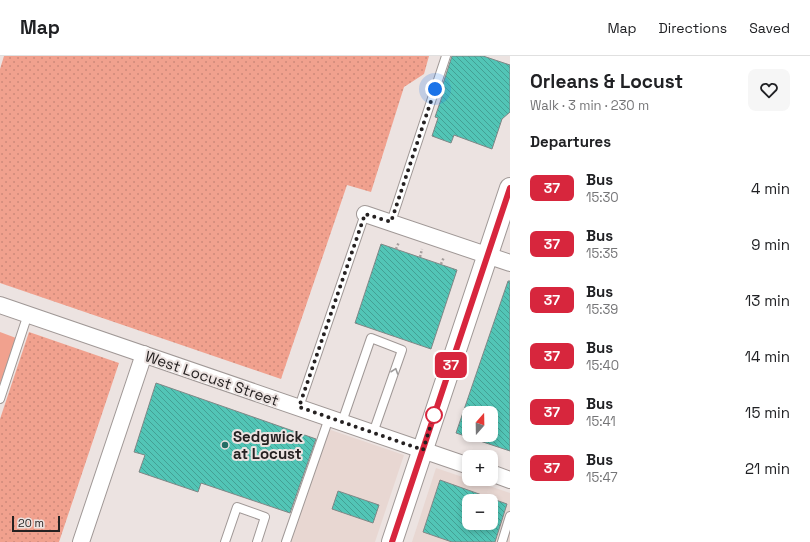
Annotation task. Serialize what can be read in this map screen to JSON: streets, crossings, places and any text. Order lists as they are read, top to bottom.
{
  "streets": {
    "street": ["West Locust Street"]
  },
  "places": ["Sedgwick at Locust"],
  "lines": ["bus line 37"],
  "scale_bar": "20 m",
  "north": "top",
  "page": {
    "header": "Map",
    "nav": ["Map", "Directions", "Saved"],
    "on_map": "37",
    "heading": [
      ["Orleans & Locust", "Walk · 3 min · 230 m"],
      "Departures"
    ],
    "list": [
      {
        "mark": "37",
        "name": "Bus",
        "note": "15:30",
        "value": "4 min"
      },
      {
        "mark": "37",
        "name": "Bus",
        "note": "15:35",
        "value": "9 min"
      },
      {
        "mark": "37",
        "name": "Bus",
        "note": "15:39",
        "value": "13 min"
      },
      {
        "mark": "37",
        "name": "Bus",
        "note": "15:40",
        "value": "14 min"
      },
      {
        "mark": "37",
        "name": "Bus",
        "note": "15:41",
        "value": "15 min"
      },
      {
        "mark": "37",
        "name": "Bus",
        "note": "15:47",
        "value": "21 min"
      }
    ],
    "map_buttons": ["+", "−"],
    "scale": "20 m"
  }
}
